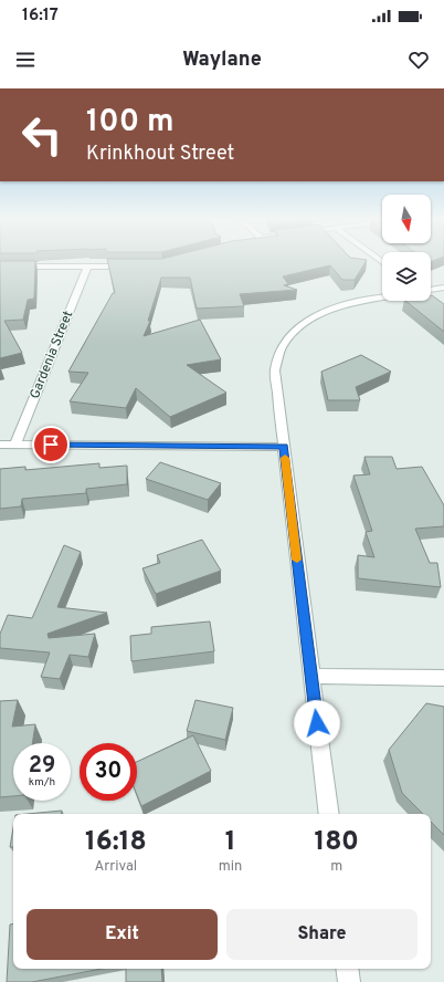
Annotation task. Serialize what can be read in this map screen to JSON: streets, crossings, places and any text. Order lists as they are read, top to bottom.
{
  "streets": {
    "street": ["Gardenia Street"]
  },
  "north": "bottom",
  "page": {
    "status": "16:17",
    "header": "Waylane",
    "turn": ["100 m", "Krinkhout Street"],
    "speed": "29 km/h",
    "limit": "30",
    "eta": [
      "16:18",
      "Arrival",
      "1",
      "min",
      "180",
      "m"
    ],
    "buttons": ["Exit", "Share"]
  }
}
